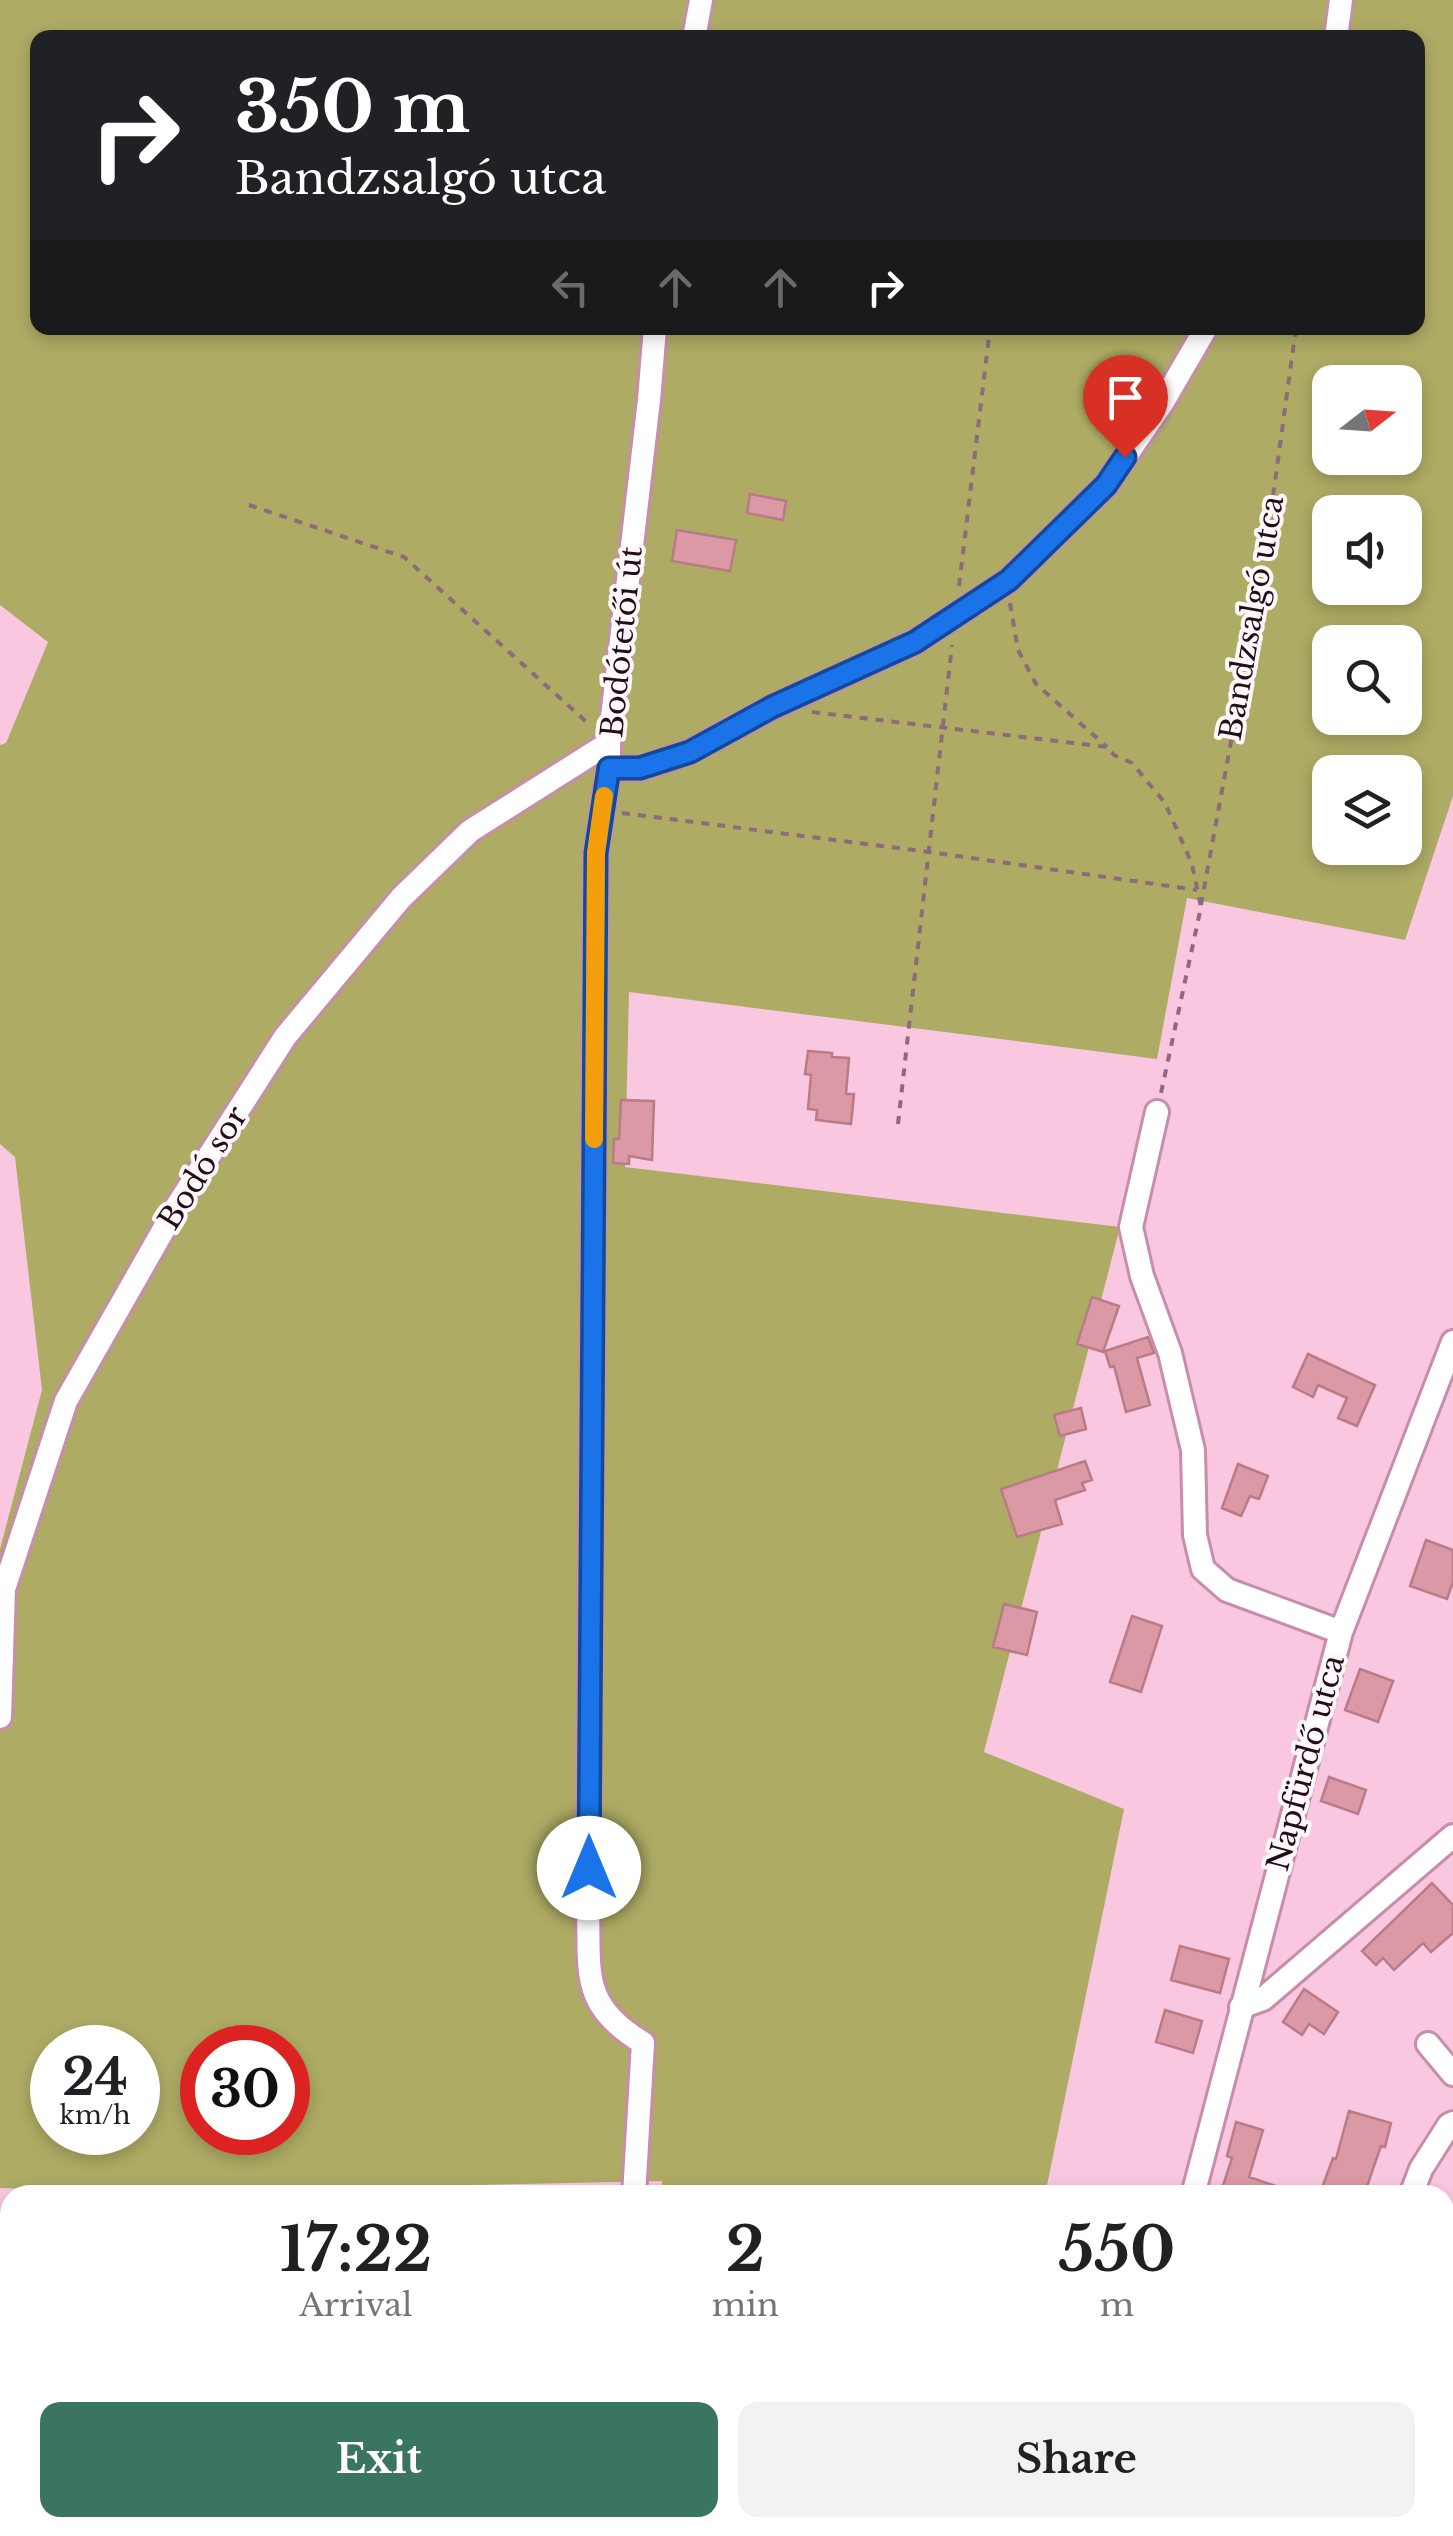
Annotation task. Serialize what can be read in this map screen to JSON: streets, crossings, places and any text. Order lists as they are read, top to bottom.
{
  "streets": {
    "street": ["Bodótetői út", "Bodó sor", "Napfürdő utca"],
    "path": ["Bandzsalgó utca"]
  },
  "crossings": [
    ["Bodótetői út", "Bodó sor"]
  ],
  "north": "right",
  "page": {
    "turn": ["350 m", "Bandzsalgó utca"],
    "speed": "24 km/h",
    "limit": "30",
    "eta": [
      "17:22",
      "Arrival",
      "2",
      "min",
      "550",
      "m"
    ],
    "buttons": ["Exit", "Share"]
  }
}
